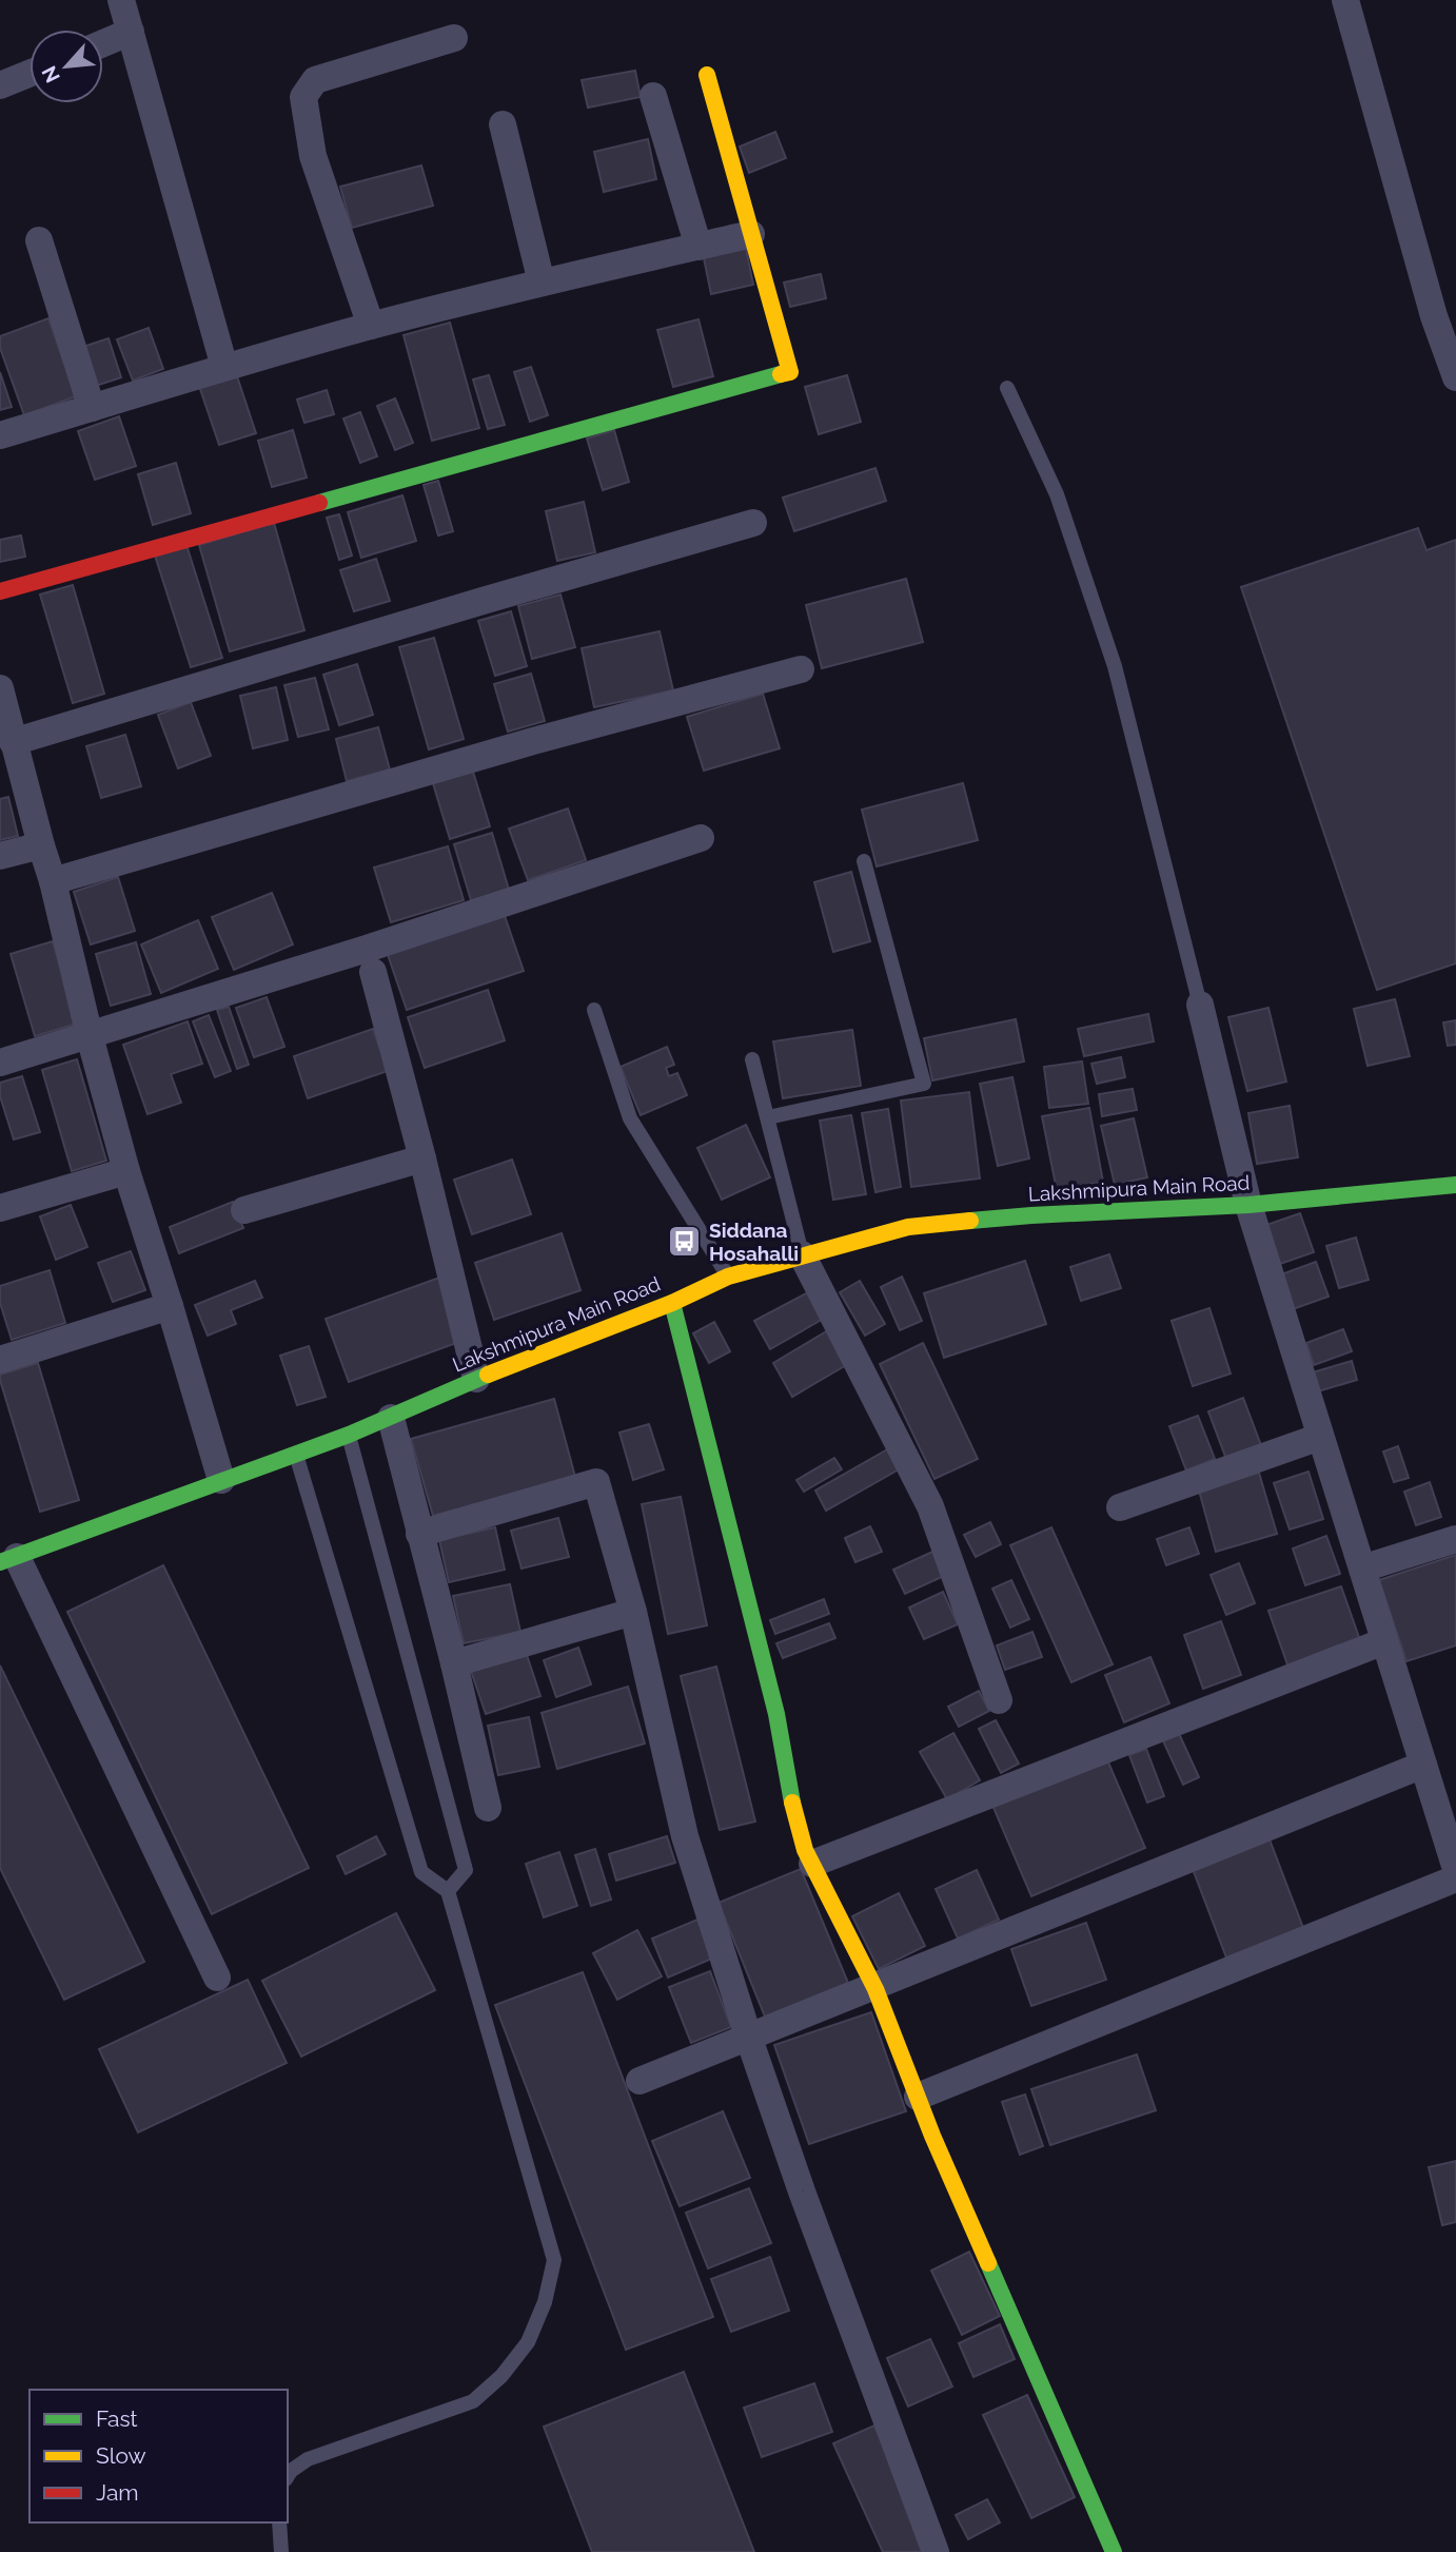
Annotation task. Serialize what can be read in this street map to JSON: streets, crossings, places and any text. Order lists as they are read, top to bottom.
{
  "streets": {
    "street": ["Lakshmipura Main Road"]
  },
  "places": {
    "bus stop": ["Siddana Hosahalli"]
  },
  "legend": ["Fast", "Slow", "Jam"],
  "north": "bottom left"
}
